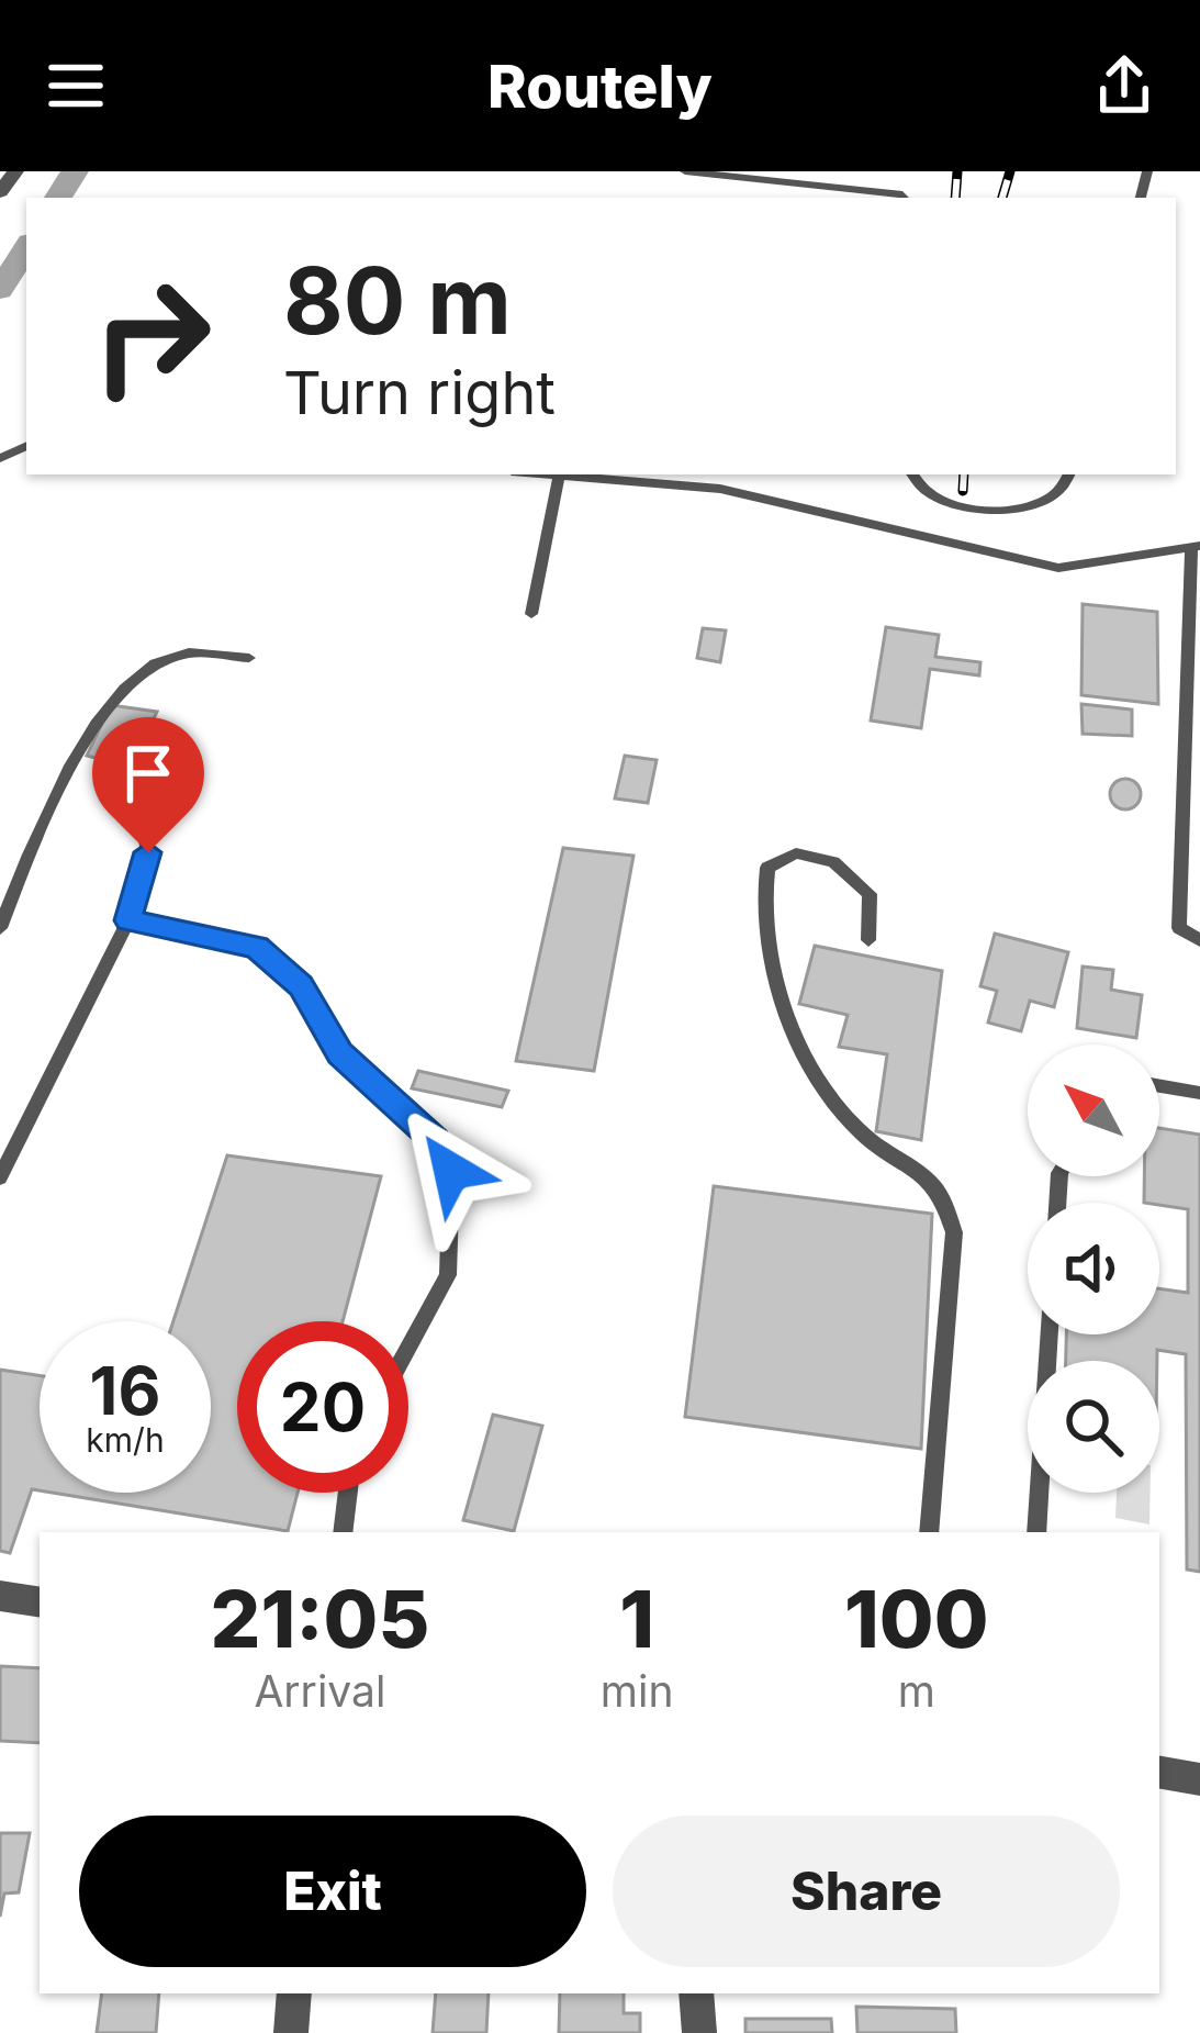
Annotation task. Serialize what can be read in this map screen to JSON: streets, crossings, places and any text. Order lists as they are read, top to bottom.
{
  "north": "top left",
  "page": {
    "header": "Routely",
    "turn": ["80 m", "Turn right"],
    "speed": "16 km/h",
    "limit": "20",
    "eta": [
      "21:05",
      "Arrival",
      "1",
      "min",
      "100",
      "m"
    ],
    "buttons": ["Exit", "Share"]
  }
}
